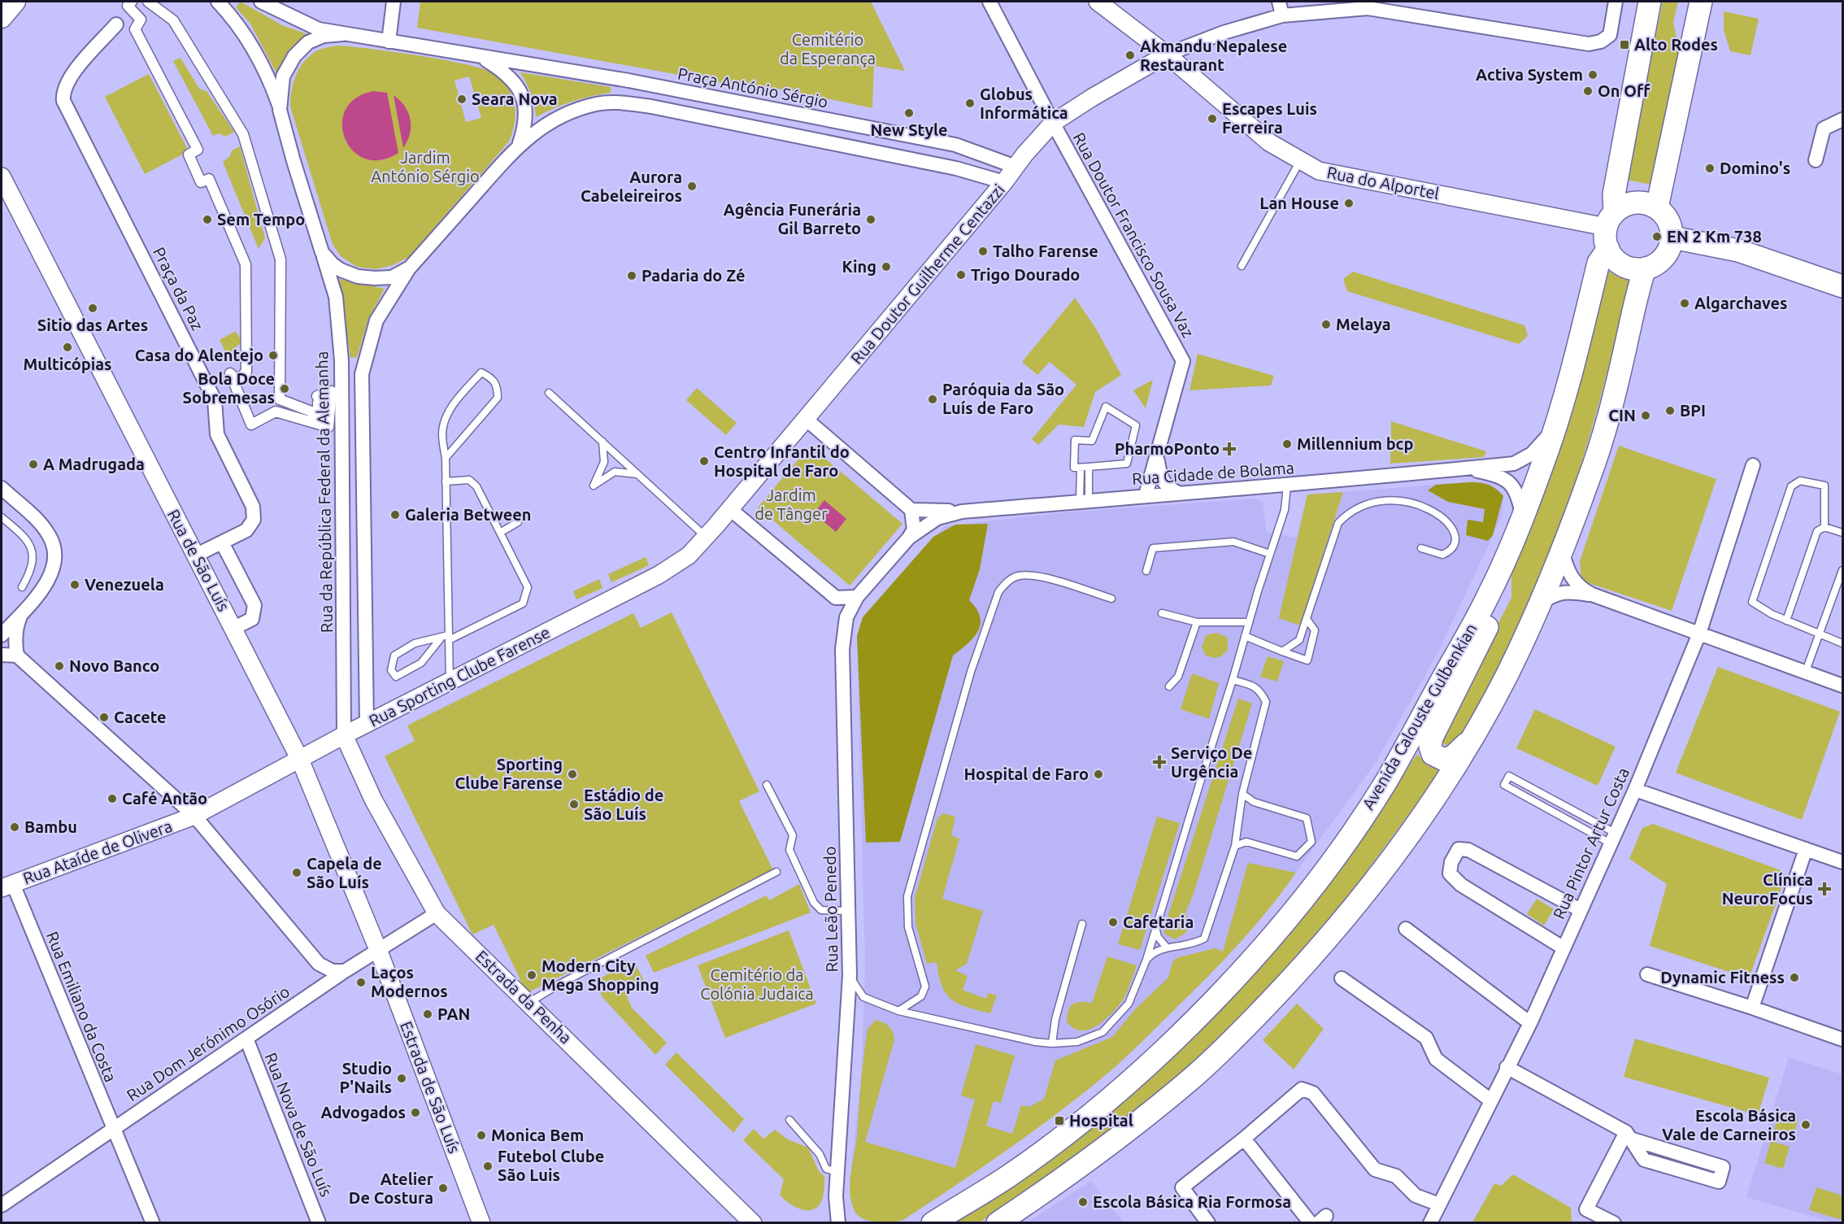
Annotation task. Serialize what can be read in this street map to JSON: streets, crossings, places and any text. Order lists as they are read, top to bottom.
{
  "streets": {
    "main road": ["Avenida Calouste Gulbenkian"],
    "street": [
      "Praça António Sérgio",
      "Rua do Alportel",
      "Rua Doutor Francisco Sousa Vaz",
      "Rua Doutor Guilherme Centazzi",
      "Praça da Paz",
      "Rua Cidade de Bolama",
      "Rua da República Federal da Alemanha",
      "Rua de São Luís",
      "Rua Sporting Clube Farense",
      "Rua Pintor Artur Costa",
      "Rua Ataíde de Olivera",
      "Rua Leão Penedo",
      "Estrada da Penha",
      "Rua Emiliano da Costa",
      "Rua Dom Jerónimo Osório",
      "Estrada de São Luís",
      "Rua Nova de São Luís"
    ]
  },
  "crossings": [
    ["Praça António Sérgio", "Rua Doutor Guilherme Centazzi"],
    ["Praça António Sérgio", "Rua da República Federal da Alemanha"],
    ["Rua do Alportel", "Rua Doutor Guilherme Centazzi"],
    ["Rua do Alportel", "Avenida Calouste Gulbenkian"],
    ["Rua Doutor Francisco Sousa Vaz", "Rua Doutor Guilherme Centazzi"],
    ["Rua Doutor Francisco Sousa Vaz", "Rua Cidade de Bolama"],
    ["Rua Doutor Guilherme Centazzi", "Rua Sporting Clube Farense"],
    ["Praça da Paz", "Rua de São Luís"],
    ["Rua Cidade de Bolama", "Avenida Calouste Gulbenkian"],
    ["Rua Cidade de Bolama", "Rua Leão Penedo"],
    ["Rua da República Federal da Alemanha", "Rua Sporting Clube Farense"],
    ["Rua da República Federal da Alemanha", "Estrada da Penha"],
    ["Rua de São Luís", "Rua Sporting Clube Farense"],
    ["Rua de São Luís", "Rua Dom Jerónimo Osório"],
    ["Rua de São Luís", "Estrada de São Luís"],
    ["Rua Sporting Clube Farense", "Rua Ataíde de Olivera"],
    ["Rua Sporting Clube Farense", "Estrada da Penha"],
    ["Rua Ataíde de Olivera", "Rua Emiliano da Costa"],
    ["Estrada da Penha", "Rua Dom Jerónimo Osório"],
    ["Rua Emiliano da Costa", "Rua Dom Jerónimo Osório"],
    ["Rua Dom Jerónimo Osório", "Estrada de São Luís"],
    ["Rua Dom Jerónimo Osório", "Rua Nova de São Luís"]
  ],
  "parks": [
    "Cemitério da Esperança",
    "Jardim António Sérgio",
    "Jardim de Tânger",
    "Cemitério da Colónia Judaica"
  ],
  "places": {
    "transit": ["Alto Rodes", "Hospital"],
    "other": [
      "Akmandu Nepalese Restaurant",
      "Activa System",
      "On Off",
      "Seara Nova",
      "Globus Informática",
      "New Style",
      "Escapes Luis Ferreira",
      "Domino's",
      "Aurora Cabeleireiros",
      "Lan House",
      "Sem Tempo",
      "Agência Funerária Gil Barreto",
      "EN 2 Km 738",
      "Talho Farense",
      "King",
      "Trigo Dourado",
      "Padaria do Zé",
      "Algarchaves",
      "Sitio das Artes",
      "Melaya",
      "Multicópias",
      "Casa do Alentejo",
      "Bola Doce Sobremesas",
      "Paróquia da São Luís de Faro",
      "BPI",
      "CIN",
      "Millennium bcp",
      "Centro Infantil do Hospital de Faro",
      "A Madrugada",
      "Galeria Between",
      "Venezuela",
      "Novo Banco",
      "Cacete",
      "Sporting Clube Farense",
      "Hospital de Faro",
      "Café Antão",
      "Estádio de São Luís",
      "Bambu",
      "Capela de São Luís",
      "Cafetaria",
      "Modern City Mega Shopping",
      "Dynamic Fitness",
      "Laços Modernos",
      "PAN",
      "Studio P'Nails",
      "Advogados",
      "Escola Básica Vale de Carneiros",
      "Monica Bem",
      "Futebol Clube São Luis",
      "Atelier De Costura",
      "Escola Básica Ria Formosa"
    ],
    "health": ["PharmoPonto", "Serviço De Urgência", "Clínica NeuroFocus"]
  }
}
